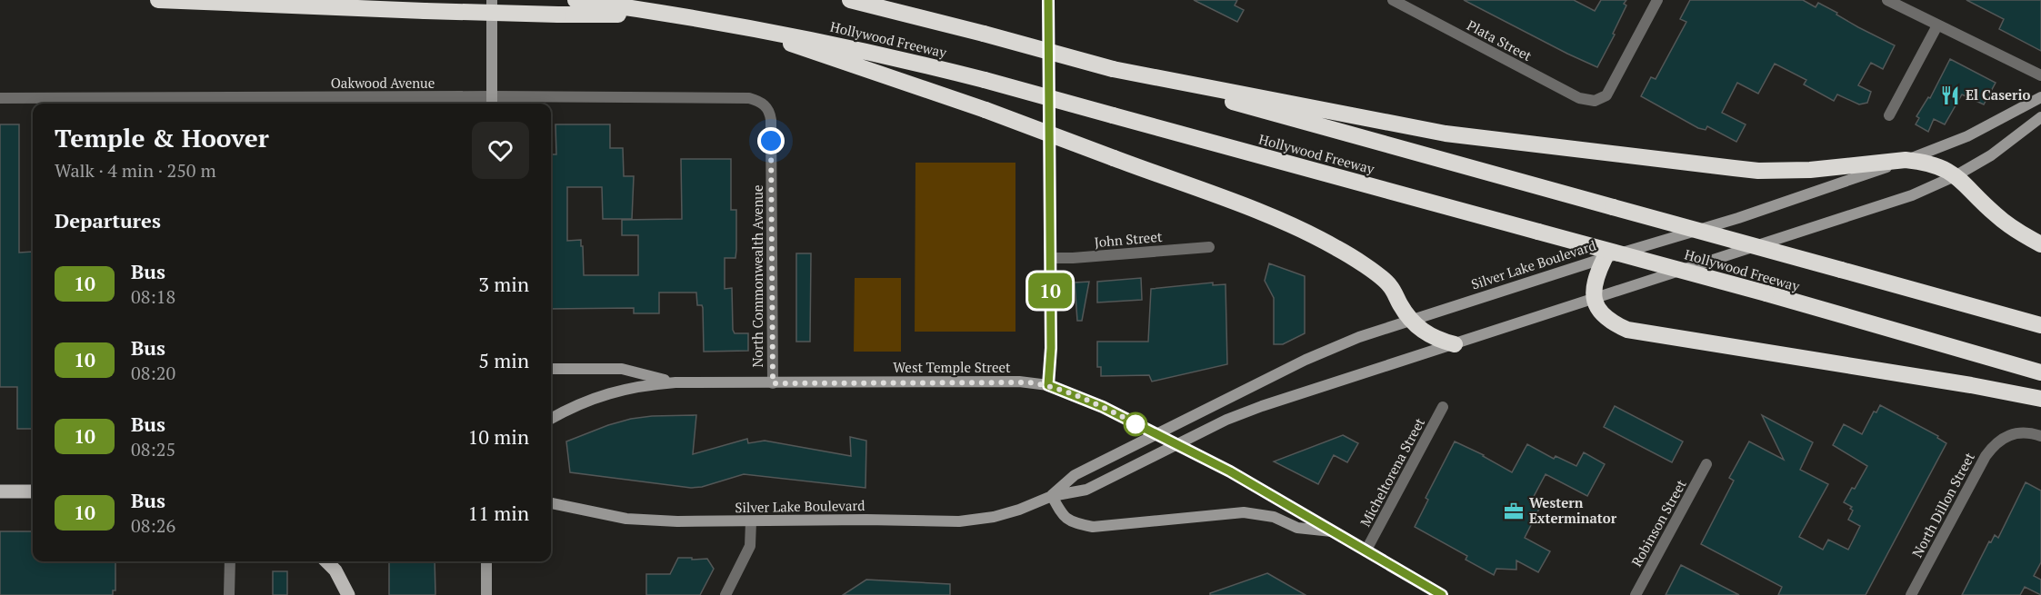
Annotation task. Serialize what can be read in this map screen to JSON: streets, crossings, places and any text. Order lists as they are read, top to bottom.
{
  "streets": {
    "highway": ["Hollywood Freeway"],
    "main road": ["Silver Lake Boulevard", "West Temple Street"],
    "street": [
      "Plata Street",
      "Oakwood Avenue",
      "John Street",
      "North Commonwealth Avenue",
      "Micheltorena Street",
      "North Dillon Street",
      "Robinson Street"
    ]
  },
  "crossings": [
    ["Oakwood Avenue", "North Commonwealth Avenue"],
    ["North Commonwealth Avenue", "West Temple Street"],
    ["West Temple Street", "Micheltorena Street"]
  ],
  "places": {
    "restaurant": ["El Caserio"],
    "office": ["Western Exterminator"]
  },
  "lines": ["bus line 10"],
  "page": {
    "on_map": "10",
    "heading": [
      ["Temple & Hoover", "Walk · 4 min · 250 m"],
      "Departures"
    ],
    "list": [
      {
        "mark": "10",
        "name": "Bus",
        "note": "08:18",
        "value": "3 min"
      },
      {
        "mark": "10",
        "name": "Bus",
        "note": "08:20",
        "value": "5 min"
      },
      {
        "mark": "10",
        "name": "Bus",
        "note": "08:25",
        "value": "10 min"
      },
      {
        "mark": "10",
        "name": "Bus",
        "note": "08:26",
        "value": "11 min"
      }
    ]
  }
}
